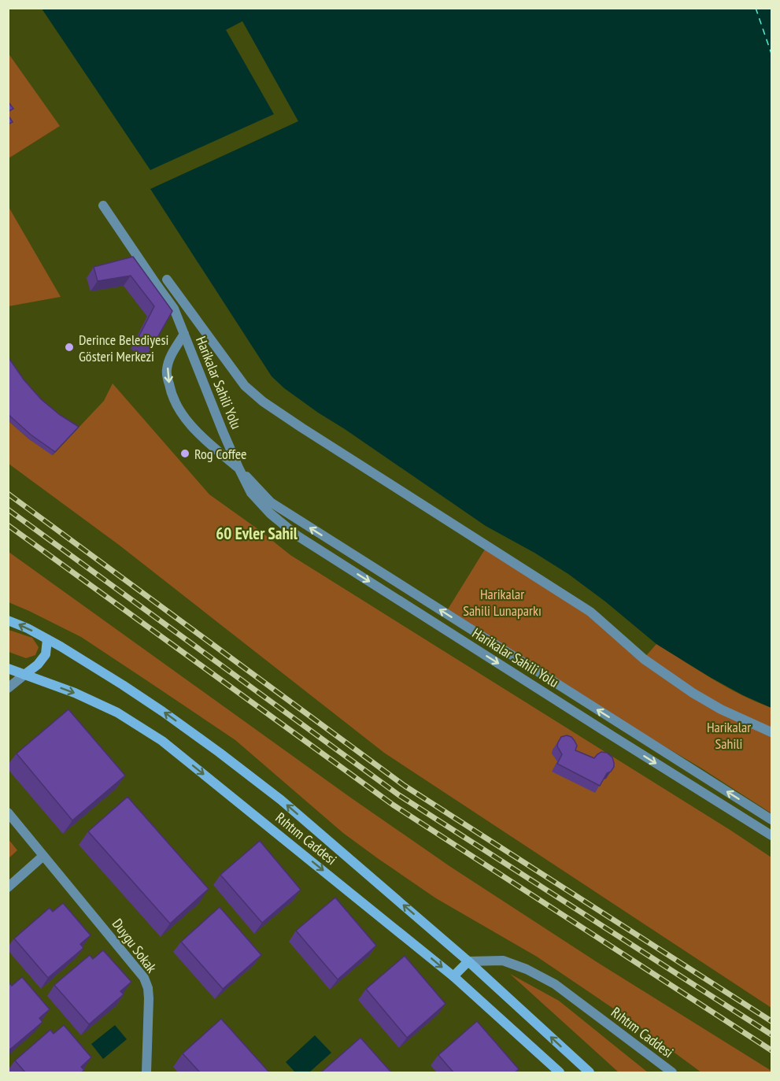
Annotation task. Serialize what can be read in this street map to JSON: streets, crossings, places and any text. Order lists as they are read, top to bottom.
{
  "streets": {
    "main road": ["Rıhtım Caddesi"],
    "street": ["Harikalar Sahili Yolu", "Duygu Sokak"]
  },
  "districts": ["60 Evler Sahil"],
  "parks": ["Harikalar Sahili Lunaparkı", "Harikalar Sahili"],
  "places": ["Derince Belediyesi Gösteri Merkezi", "Rog Coffee"]
}
